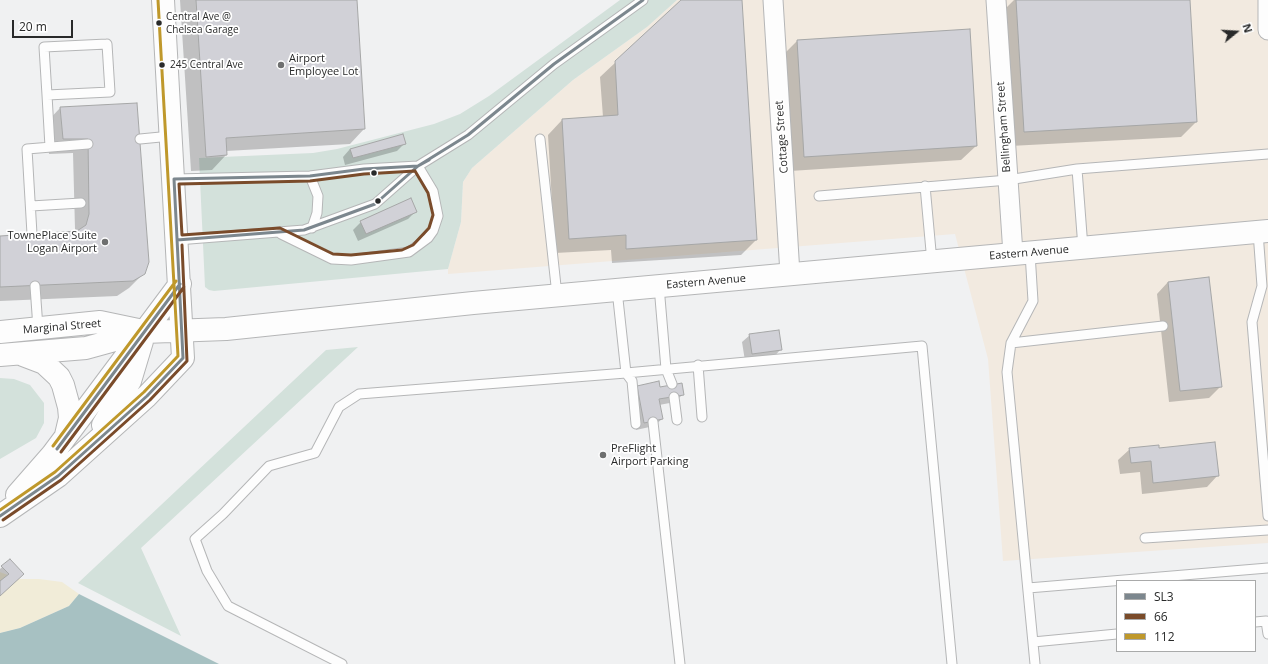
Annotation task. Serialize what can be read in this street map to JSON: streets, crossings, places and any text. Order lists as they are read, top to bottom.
{
  "streets": {
    "main road": ["Eastern Avenue", "Marginal Street"],
    "street": ["Bellingham Street", "Cottage Street"]
  },
  "crossings": [
    ["Bellingham Street", "Eastern Avenue"],
    ["Cottage Street", "Eastern Avenue"],
    ["Eastern Avenue", "Marginal Street"]
  ],
  "places": [
    "Central Ave @ Chelsea Garage",
    "245 Central Ave",
    "Airport Employee Lot",
    "TownePlace Suite Logan Airport",
    "PreFlight Airport Parking"
  ],
  "lines": ["transit line SL3", "transit line 112", "transit line 66"],
  "legend": ["SL3", "66", "112"],
  "scale_bar": "20 m",
  "north": "right"
}
